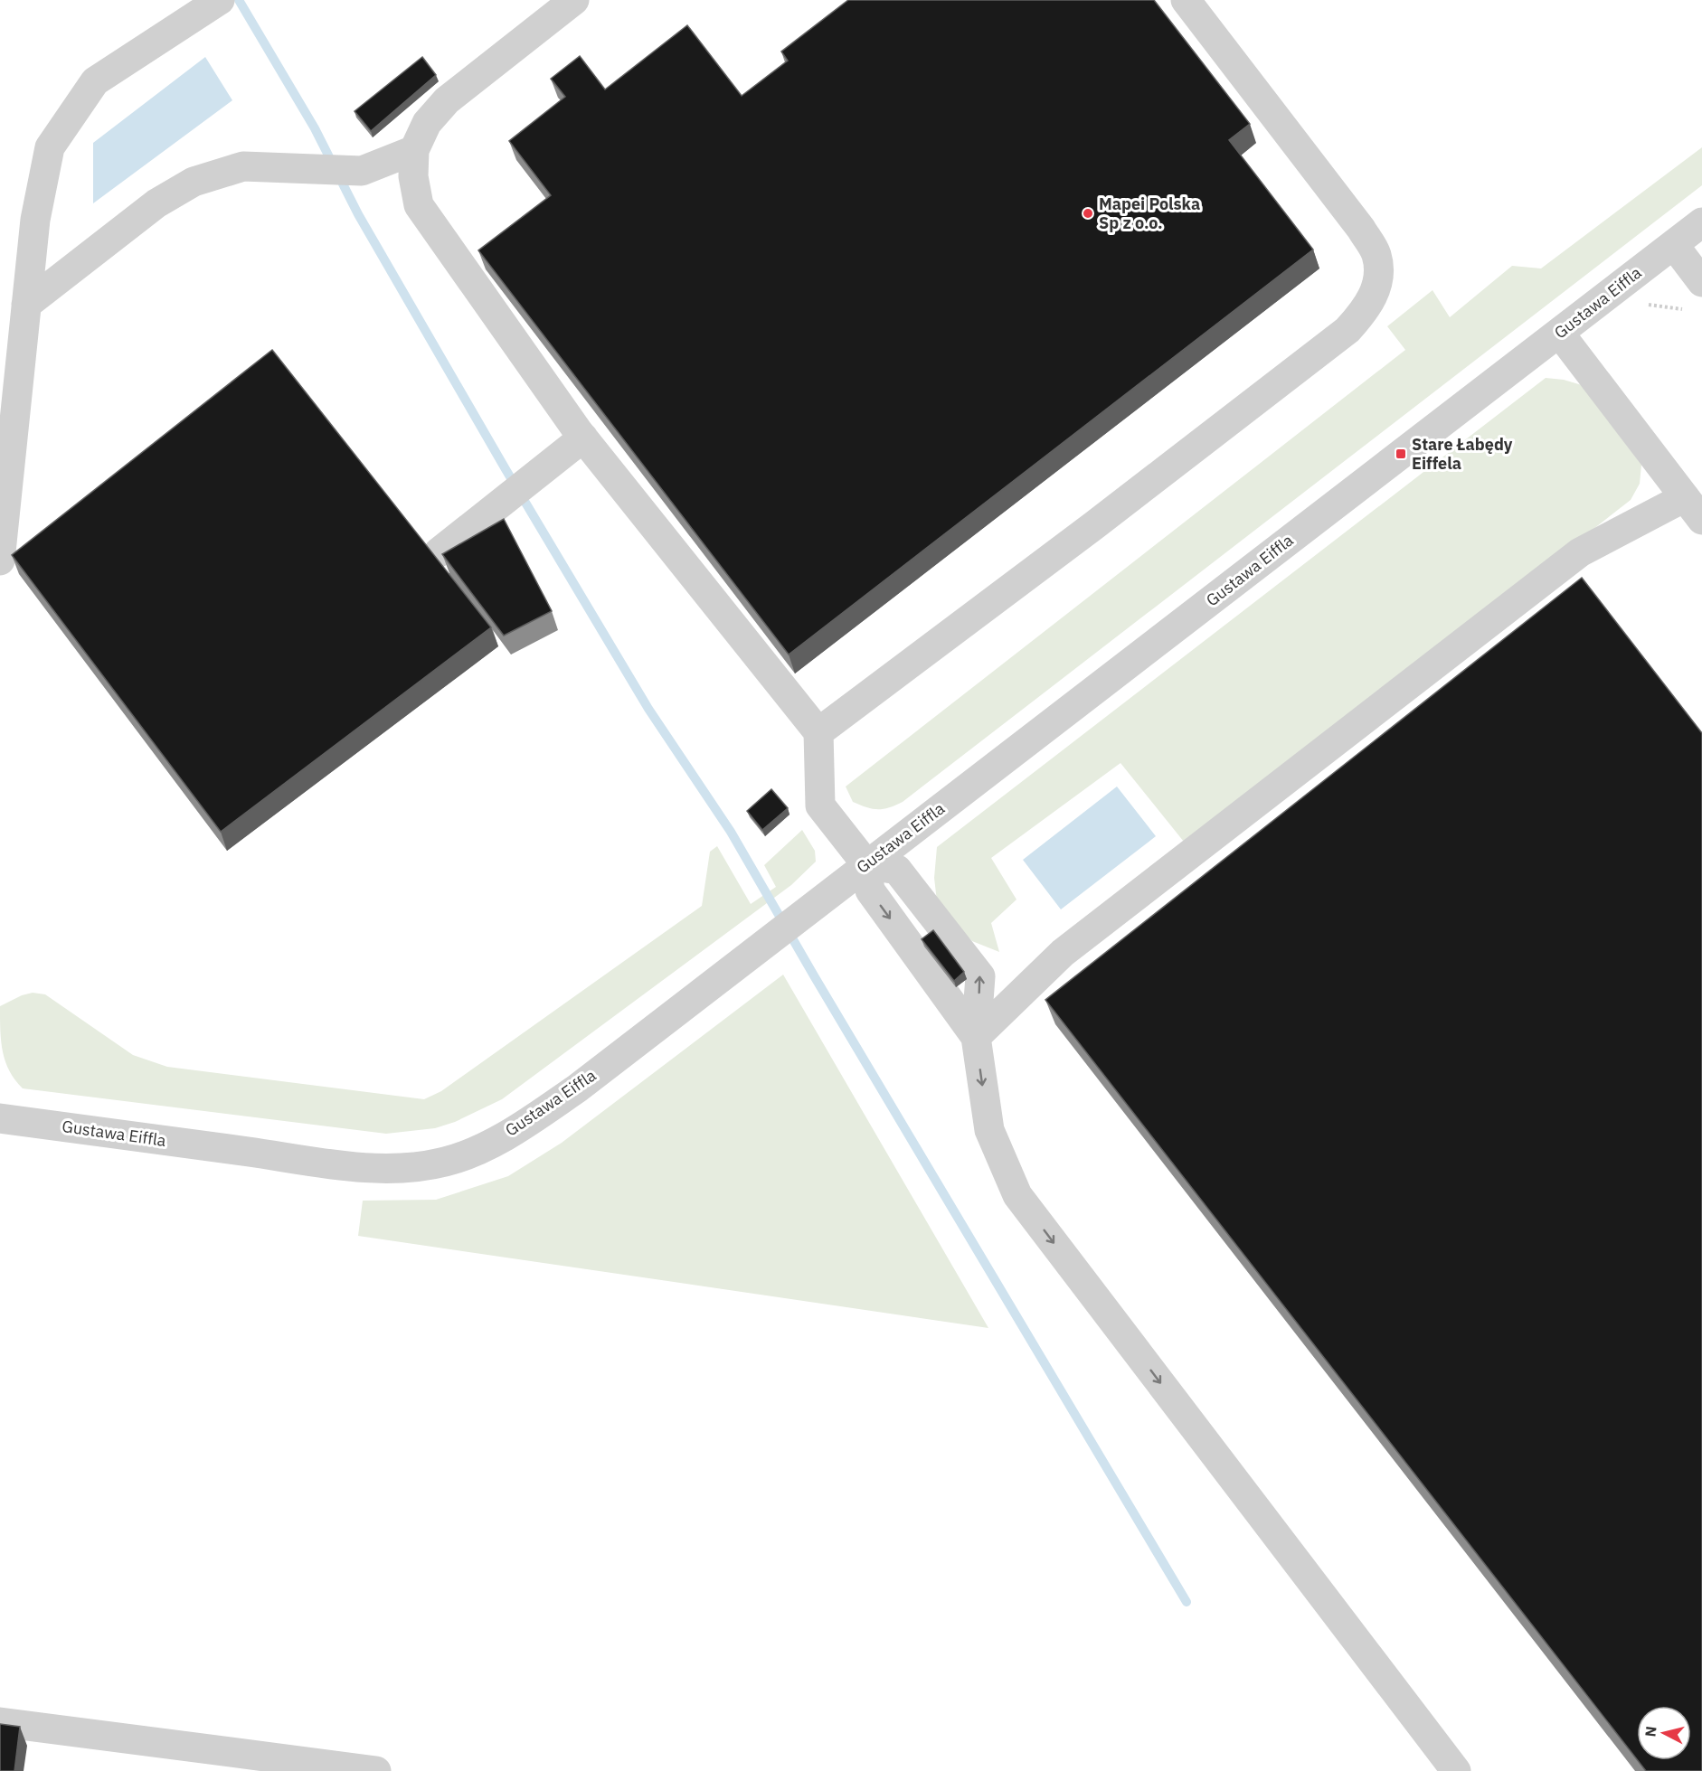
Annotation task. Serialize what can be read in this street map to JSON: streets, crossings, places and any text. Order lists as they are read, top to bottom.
{
  "streets": {
    "street": ["Gustawa Eiffla"]
  },
  "places": {
    "other": ["Mapei Polska Sp z o.o."],
    "transit": ["Stare Łabędy Eiffela"]
  },
  "north": "left"
}
